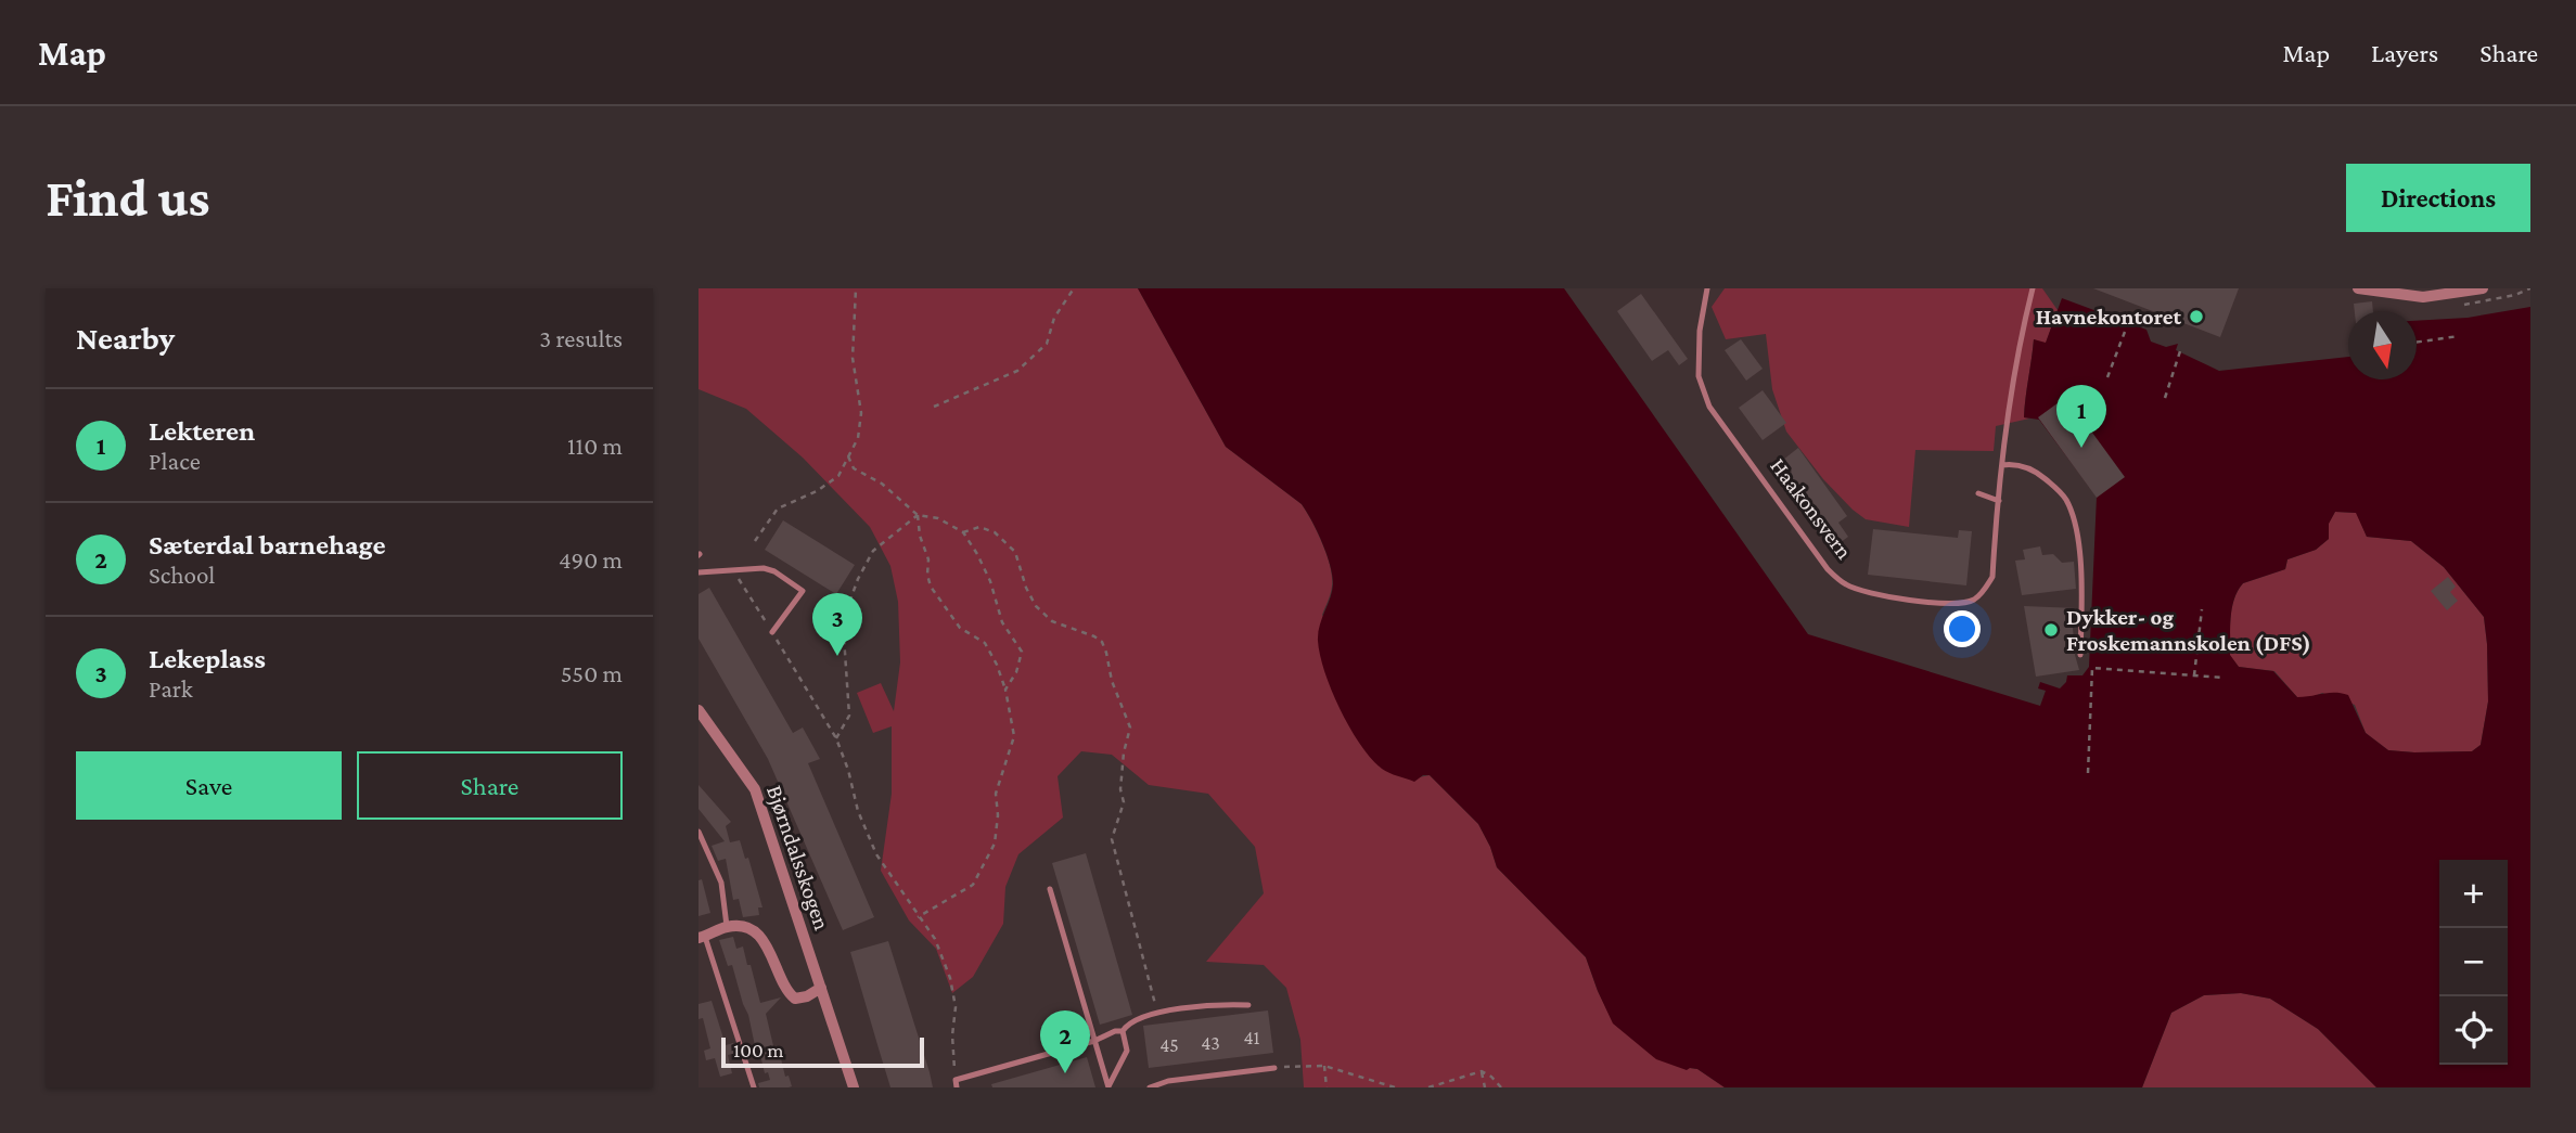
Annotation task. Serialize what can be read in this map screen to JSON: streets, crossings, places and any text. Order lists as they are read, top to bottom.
{
  "streets": {
    "street": ["Bjørndalsskogen"],
    "lane": ["Haakonsvern"]
  },
  "places": ["Havnekontoret", "Dykker- og Froskemannskolen (DFS)"],
  "house_numbers": ["41", "43", "45"],
  "scale_bar": "100 m",
  "north": "bottom",
  "page": {
    "header": "Map",
    "nav": ["Map", "Layers", "Share"],
    "buttons": [
      "Directions",
      ["Save", "Share"]
    ],
    "title": "Find us",
    "heading": ["Nearby", "3 results"],
    "pins": ["1", "3", "2"],
    "list": [
      {
        "mark": "1",
        "name": "Lekteren",
        "note": "Place",
        "value": "110 m"
      },
      {
        "mark": "2",
        "name": "Sæterdal barnehage",
        "note": "School",
        "value": "490 m"
      },
      {
        "mark": "3",
        "name": "Lekeplass",
        "note": "Park",
        "value": "550 m"
      }
    ],
    "map_buttons": ["+", "−"],
    "scale": "100 m"
  }
}
